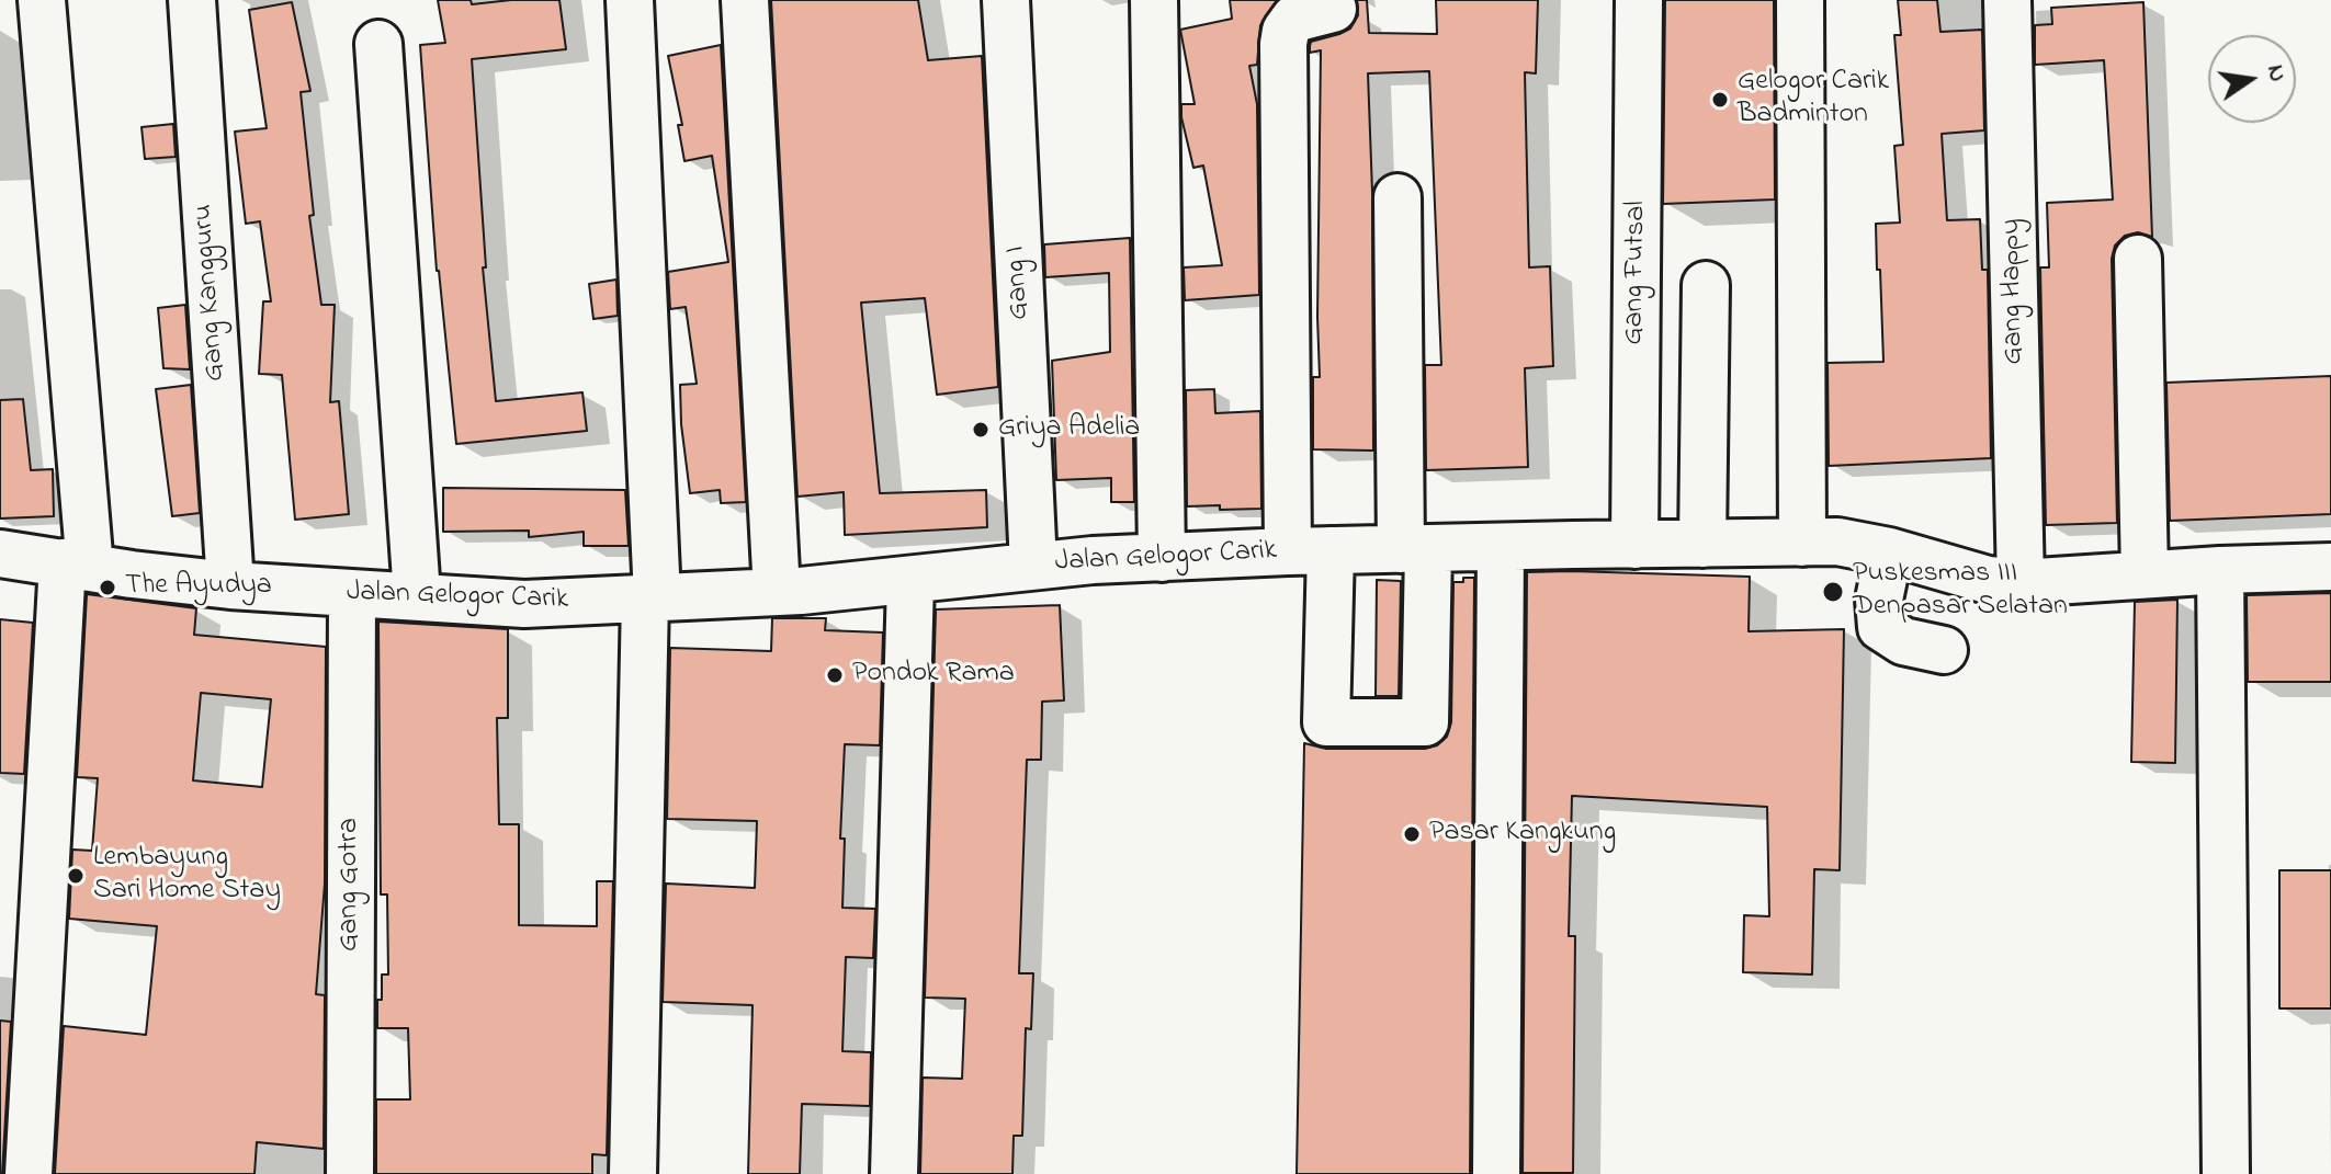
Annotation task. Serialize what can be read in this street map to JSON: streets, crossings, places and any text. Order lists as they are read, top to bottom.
{
  "streets": {
    "street": [
      "Gang Futsal",
      "Gang I",
      "Gang Happy",
      "Gang Kangguru",
      "Jalan Gelogor Carik",
      "Gang Gotra"
    ]
  },
  "crossings": [
    ["Gang Futsal", "Jalan Gelogor Carik"],
    ["Gang I", "Jalan Gelogor Carik"],
    ["Gang Happy", "Jalan Gelogor Carik"],
    ["Gang Kangguru", "Jalan Gelogor Carik"],
    ["Jalan Gelogor Carik", "Gang Gotra"]
  ],
  "places": [
    "Gelogor Carik Badminton",
    "Griya Adelia",
    "The Ayudya",
    "Puskesmas III Denpasar Selatan",
    "Pondok Rama",
    "Pasar Kangkung",
    "Lembayung Sari Home Stay"
  ],
  "north": "right"
}
